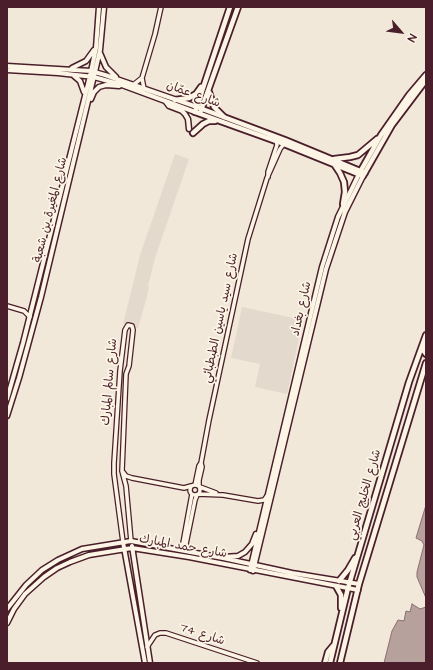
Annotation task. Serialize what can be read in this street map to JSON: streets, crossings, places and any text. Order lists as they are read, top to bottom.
{
  "streets": {
    "main road": [
      "شارع عمّان",
      "شارع المغيرة بن شعبة",
      "شارع بغداد",
      "شارع سالم المبارك",
      "شارع الخليج العربي",
      "شارع حمد المبارك"
    ],
    "street": ["شارع سيد ياسين الطبطبائي", "شارع 74"]
  },
  "crossings": [
    ["شارع عمّان", "شارع المغيرة بن شعبة"],
    ["شارع عمّان", "شارع بغداد"],
    ["شارع عمّان", "شارع سيد ياسين الطبطبائي"],
    ["شارع بغداد", "شارع حمد المبارك"],
    ["شارع سالم المبارك", "شارع حمد المبارك"],
    ["شارع سالم المبارك", "شارع 74"],
    ["شارع الخليج العربي", "شارع حمد المبارك"]
  ],
  "north": "bottom right"
}
